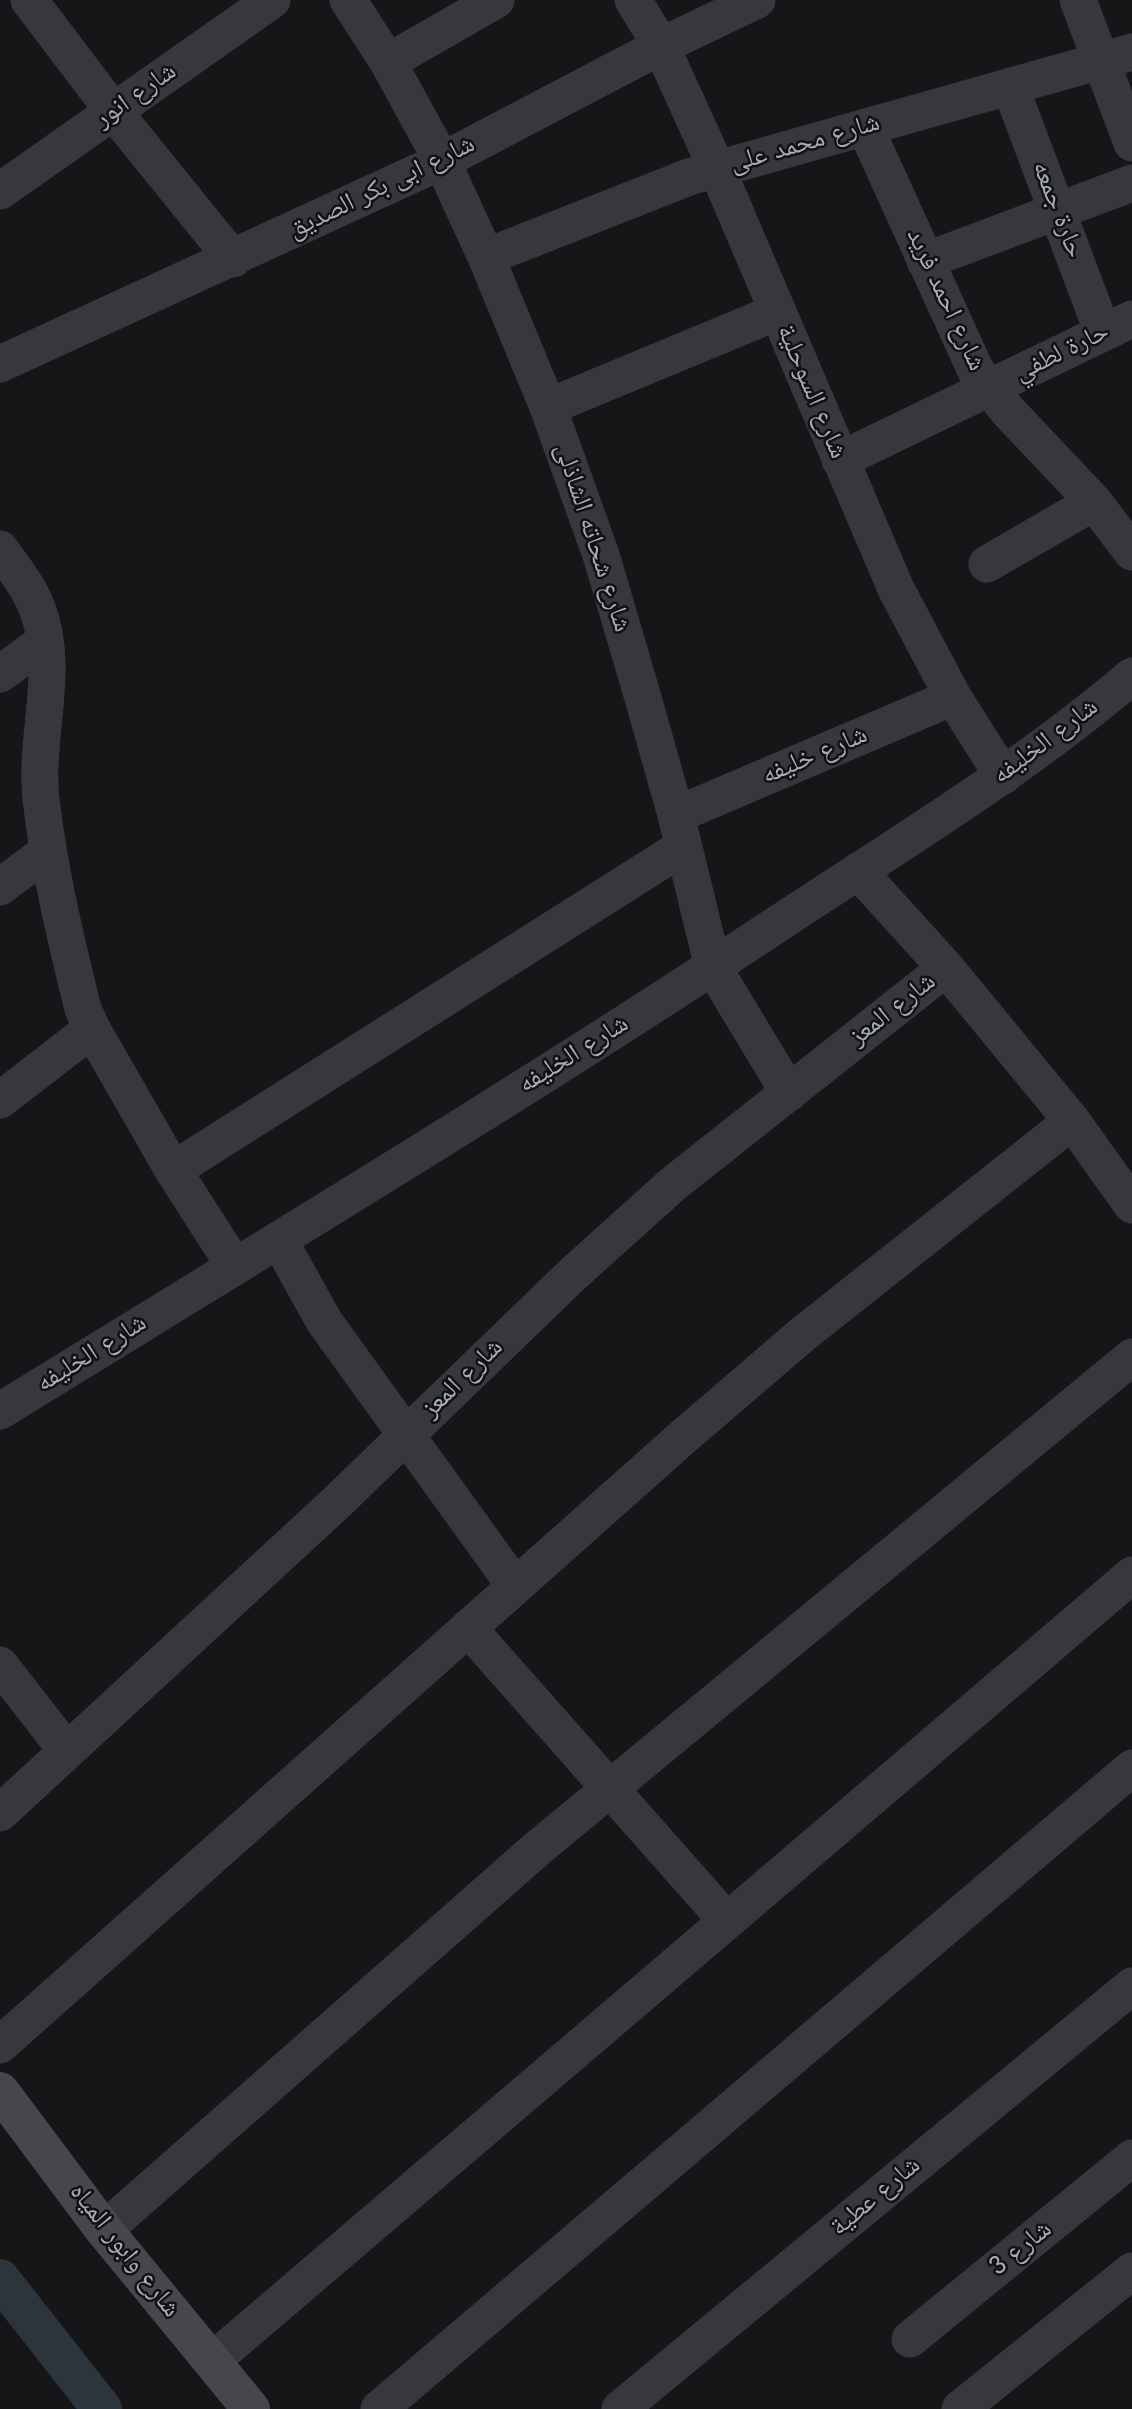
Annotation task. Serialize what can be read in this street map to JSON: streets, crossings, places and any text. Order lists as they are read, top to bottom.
{
  "streets": {
    "main road": ["شارع وابور المياه"],
    "street": [
      "شارع انور",
      "شارع محمد على",
      "شارع ابى بكر الصديق",
      "حارة جمعه",
      "شارع احمد فريد",
      "حارة لطفي",
      "شارع السوحلية",
      "شارع شحاته الشاذلى",
      "شارع الخليفه",
      "شارع خليفه",
      "شارع المعز",
      "شارع عطية",
      "شارع 3"
    ]
  },
  "crossings": [
    ["شارع محمد على", "حارة جمعه"],
    ["شارع محمد على", "شارع احمد فريد"],
    ["شارع محمد على", "شارع السوحلية"],
    ["شارع محمد على", "شارع شحاته الشاذلى"],
    ["شارع ابى بكر الصديق", "شارع السوحلية"],
    ["شارع ابى بكر الصديق", "شارع شحاته الشاذلى"],
    ["حارة جمعه", "حارة لطفي"],
    ["شارع احمد فريد", "حارة لطفي"],
    ["حارة لطفي", "شارع السوحلية"],
    ["شارع السوحلية", "شارع الخليفه"],
    ["شارع السوحلية", "شارع خليفه"],
    ["شارع شحاته الشاذلى", "شارع الخليفه"],
    ["شارع شحاته الشاذلى", "شارع خليفه"],
    ["شارع شحاته الشاذلى", "شارع المعز"]
  ]
}
